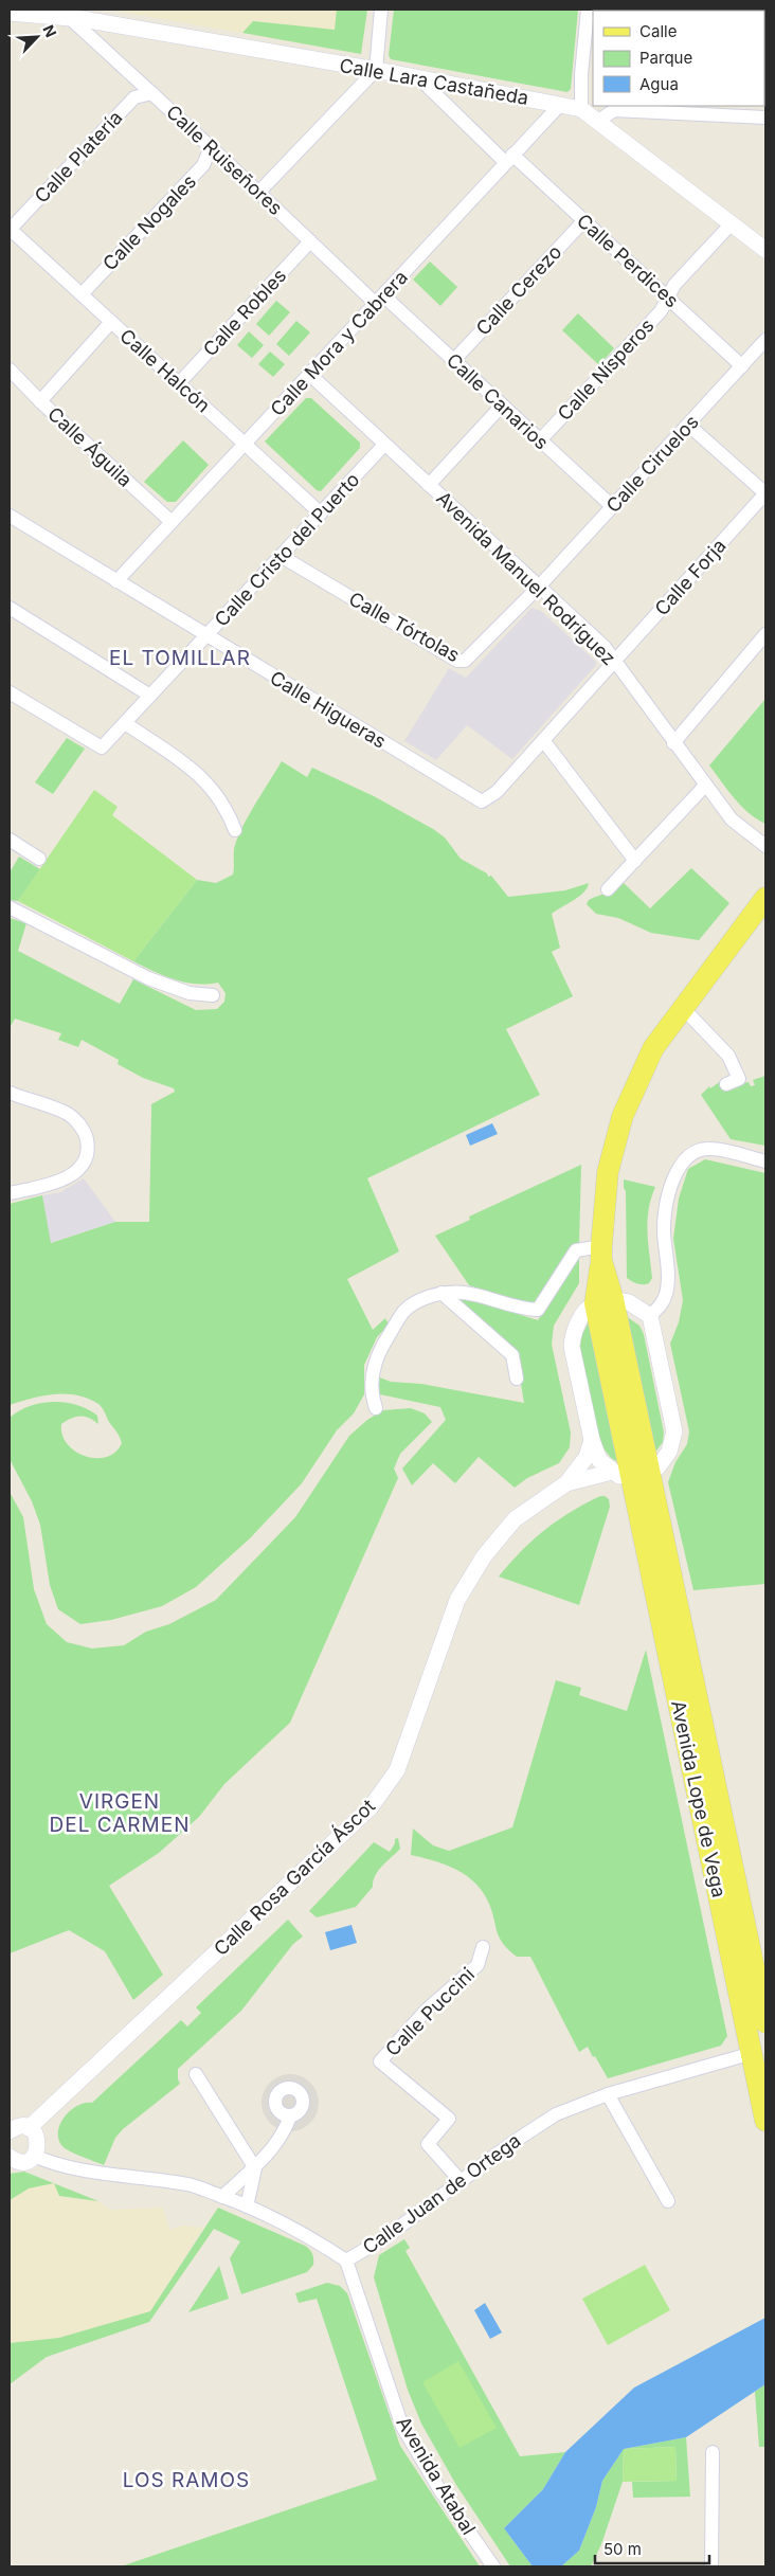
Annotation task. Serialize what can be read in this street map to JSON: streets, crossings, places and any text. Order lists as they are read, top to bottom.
{
  "streets": {
    "main road": ["Avenida Lope de Vega"],
    "street": [
      "Calle Lara Castañeda",
      "Calle Platería",
      "Calle Ruiseñores",
      "Calle Nogales",
      "Calle Perdices",
      "Calle Cerezo",
      "Calle Robles",
      "Calle Mora y Cabrera",
      "Calle Nísperos",
      "Calle Halcón",
      "Calle Canarios",
      "Calle Águila",
      "Calle Ciruelos",
      "Calle Cristo del Puerto",
      "Calle Forja",
      "Avenida Manuel Rodríguez",
      "Calle Tórtolas",
      "Calle Higueras",
      "Calle Rosa García Áscot",
      "Calle Puccini",
      "Calle Juan de Ortega",
      "Avenida Atabal"
    ]
  },
  "crossings": [
    ["Calle Lara Castañeda", "Calle Ruiseñores"],
    ["Calle Lara Castañeda", "Calle Perdices"],
    ["Calle Lara Castañeda", "Calle Mora y Cabrera"],
    ["Calle Lara Castañeda", "Calle Nísperos"],
    ["Calle Platería", "Calle Ruiseñores"],
    ["Calle Platería", "Calle Halcón"],
    ["Calle Ruiseñores", "Calle Nogales"],
    ["Calle Ruiseñores", "Calle Robles"],
    ["Calle Ruiseñores", "Calle Mora y Cabrera"],
    ["Calle Ruiseñores", "Calle Canarios"],
    ["Calle Nogales", "Calle Halcón"],
    ["Calle Perdices", "Calle Cerezo"],
    ["Calle Perdices", "Calle Mora y Cabrera"],
    ["Calle Perdices", "Calle Nísperos"],
    ["Calle Perdices", "Calle Ciruelos"],
    ["Calle Cerezo", "Calle Canarios"],
    ["Calle Robles", "Calle Halcón"],
    ["Calle Mora y Cabrera", "Calle Halcón"],
    ["Calle Mora y Cabrera", "Calle Canarios"],
    ["Calle Mora y Cabrera", "Calle Águila"],
    ["Calle Mora y Cabrera", "Avenida Manuel Rodríguez"],
    ["Calle Mora y Cabrera", "Calle Higueras"],
    ["Calle Nísperos", "Calle Canarios"],
    ["Calle Halcón", "Calle Cristo del Puerto"],
    ["Calle Canarios", "Calle Ciruelos"],
    ["Calle Ciruelos", "Avenida Manuel Rodríguez"],
    ["Calle Ciruelos", "Calle Tórtolas"],
    ["Calle Cristo del Puerto", "Avenida Manuel Rodríguez"],
    ["Calle Cristo del Puerto", "Calle Tórtolas"],
    ["Calle Cristo del Puerto", "Calle Higueras"],
    ["Calle Forja", "Avenida Manuel Rodríguez"],
    ["Calle Forja", "Calle Higueras"],
    ["Avenida Manuel Rodríguez", "Calle Tórtolas"],
    ["Avenida Manuel Rodríguez", "Calle Higueras"],
    ["Avenida Lope de Vega", "Calle Rosa García Áscot"],
    ["Avenida Lope de Vega", "Calle Juan de Ortega"],
    ["Calle Puccini", "Calle Juan de Ortega"],
    ["Calle Juan de Ortega", "Avenida Atabal"]
  ],
  "districts": ["EL TOMILLAR", "VIRGEN DEL CARMEN", "LOS RAMOS"],
  "legend": ["Calle", "Parque", "Agua"],
  "scale_bar": "50 m",
  "north": "top right"
}
